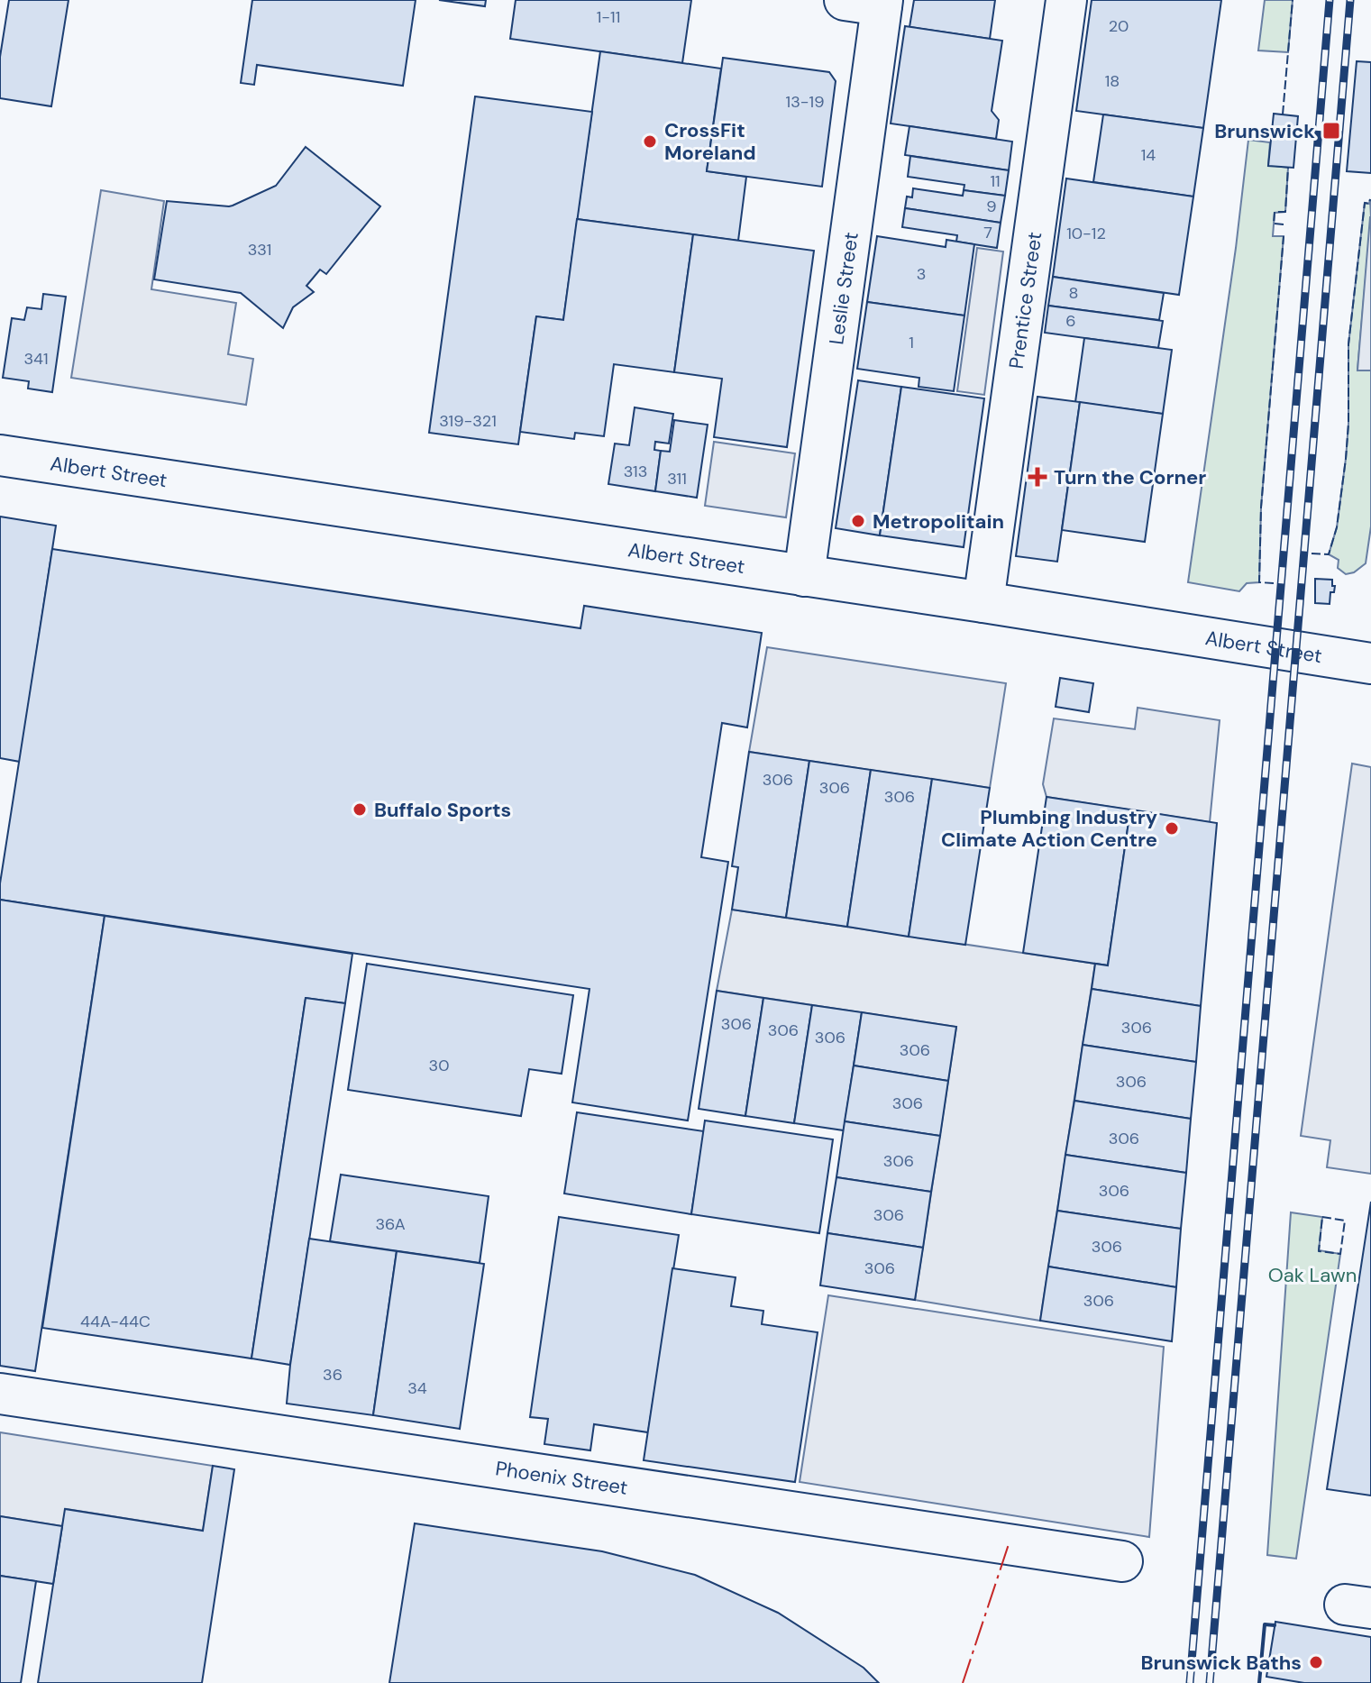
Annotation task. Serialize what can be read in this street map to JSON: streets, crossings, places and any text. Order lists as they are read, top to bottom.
{
  "streets": {
    "street": [
      "Leslie Street",
      "Prentice Street",
      "Albert Street",
      "Phoenix Street"
    ]
  },
  "crossings": [
    ["Leslie Street", "Albert Street"],
    ["Prentice Street", "Albert Street"]
  ],
  "parks": ["Oak Lawn"],
  "places": {
    "transit": ["Brunswick"],
    "other": [
      "CrossFit Moreland",
      "Metropolitain",
      "Buffalo Sports",
      "Plumbing Industry Climate Action Centre",
      "Brunswick Baths"
    ],
    "health": ["Turn the Corner"]
  },
  "house_numbers": [
    "1-11",
    "20",
    "18",
    "13-19",
    "14",
    "11",
    "9",
    "7",
    "10-12",
    "331",
    "3",
    "8",
    "6",
    "1",
    "341",
    "319-321",
    "313",
    "311",
    "306",
    "306",
    "306",
    "306",
    "306",
    "306",
    "306",
    "306",
    "30",
    "306",
    "306",
    "306",
    "306",
    "306",
    "306",
    "36A",
    "306",
    "306",
    "306",
    "44A-44C",
    "36",
    "34"
  ]
}
